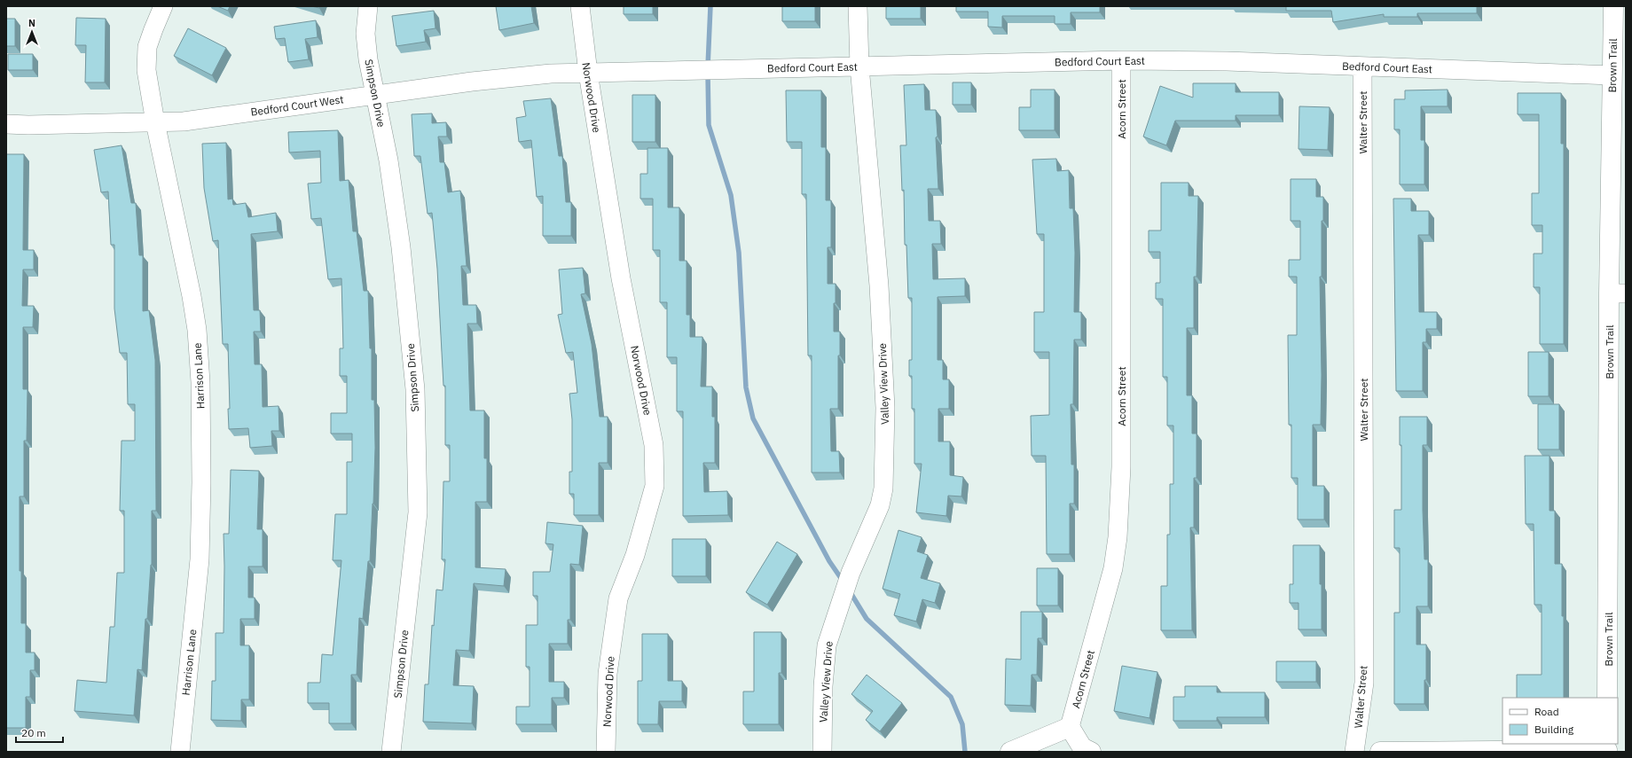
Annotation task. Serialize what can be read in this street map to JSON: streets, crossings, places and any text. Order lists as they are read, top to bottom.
{
  "streets": {
    "street": [
      "Bedford Court East",
      "Brown Trail",
      "Simpson Drive",
      "Norwood Drive",
      "Bedford Court West",
      "Acorn Street",
      "Walter Street",
      "Harrison Lane",
      "Valley View Drive"
    ]
  },
  "crossings": [
    ["Bedford Court East", "Brown Trail"],
    ["Bedford Court East", "Norwood Drive"],
    ["Bedford Court East", "Bedford Court West"],
    ["Bedford Court East", "Acorn Street"],
    ["Bedford Court East", "Walter Street"],
    ["Bedford Court East", "Valley View Drive"],
    ["Simpson Drive", "Bedford Court West"],
    ["Norwood Drive", "Bedford Court West"],
    ["Bedford Court West", "Harrison Lane"]
  ],
  "legend": ["Road", "Building"],
  "scale_bar": "20 m",
  "north": "top"
}
